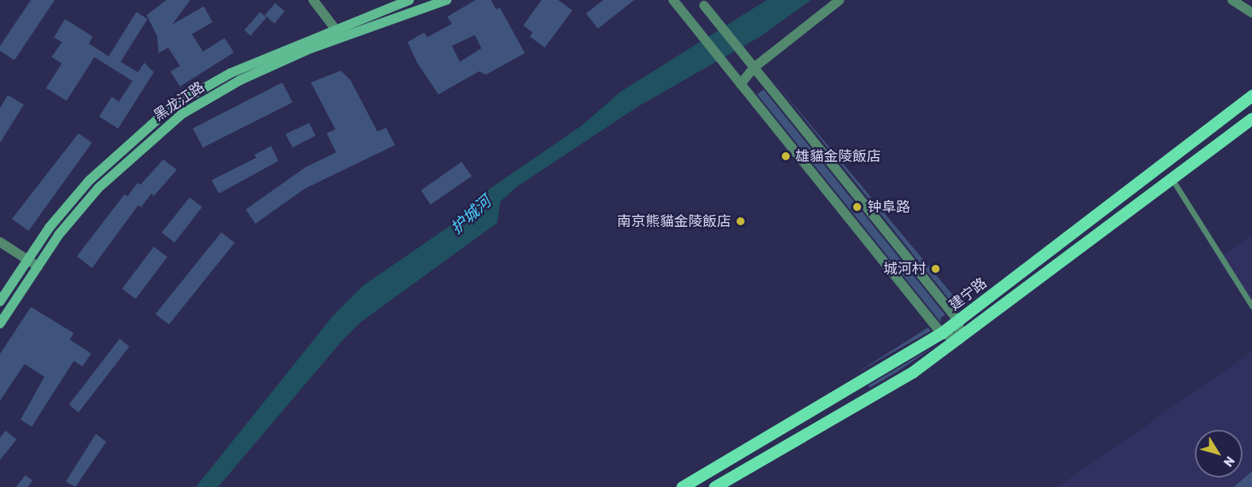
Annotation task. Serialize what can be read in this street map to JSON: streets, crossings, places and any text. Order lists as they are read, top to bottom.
{
  "streets": {
    "main road": ["黑龙江路", "建宁路"]
  },
  "water": ["护城河"],
  "places": [
    "雄貓金陵飯店",
    "钟阜路",
    "南京熊貓金陵飯店",
    "城河村"
  ],
  "north": "bottom right"
}
